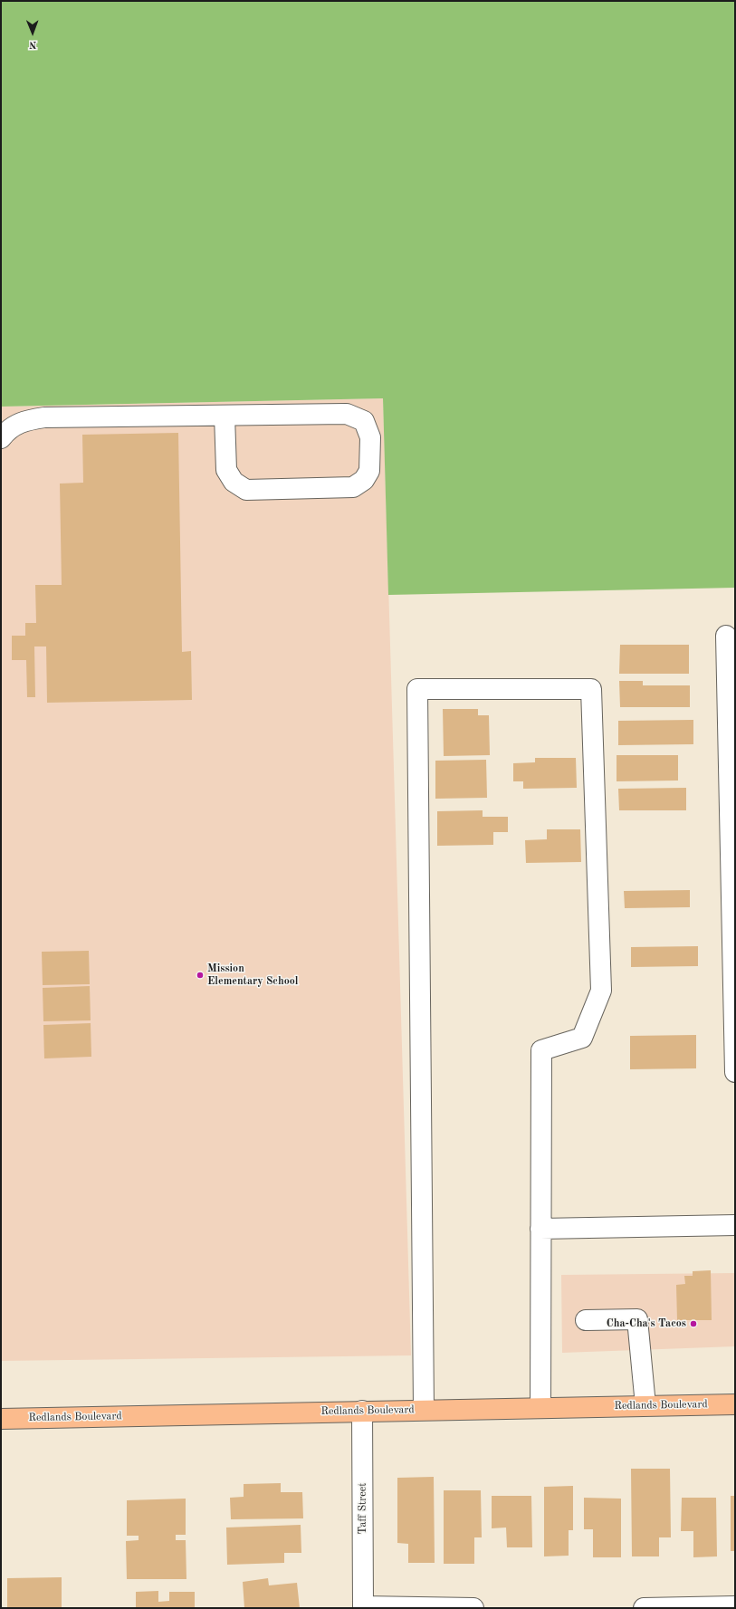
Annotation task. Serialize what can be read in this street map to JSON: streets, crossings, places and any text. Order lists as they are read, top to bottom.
{
  "streets": {
    "main road": ["Redlands Boulevard"],
    "street": ["Taff Street"]
  },
  "crossings": [
    ["Redlands Boulevard", "Taff Street"]
  ],
  "places": ["Mission Elementary School", "Cha-Cha's Tacos"],
  "north": "bottom"
}
